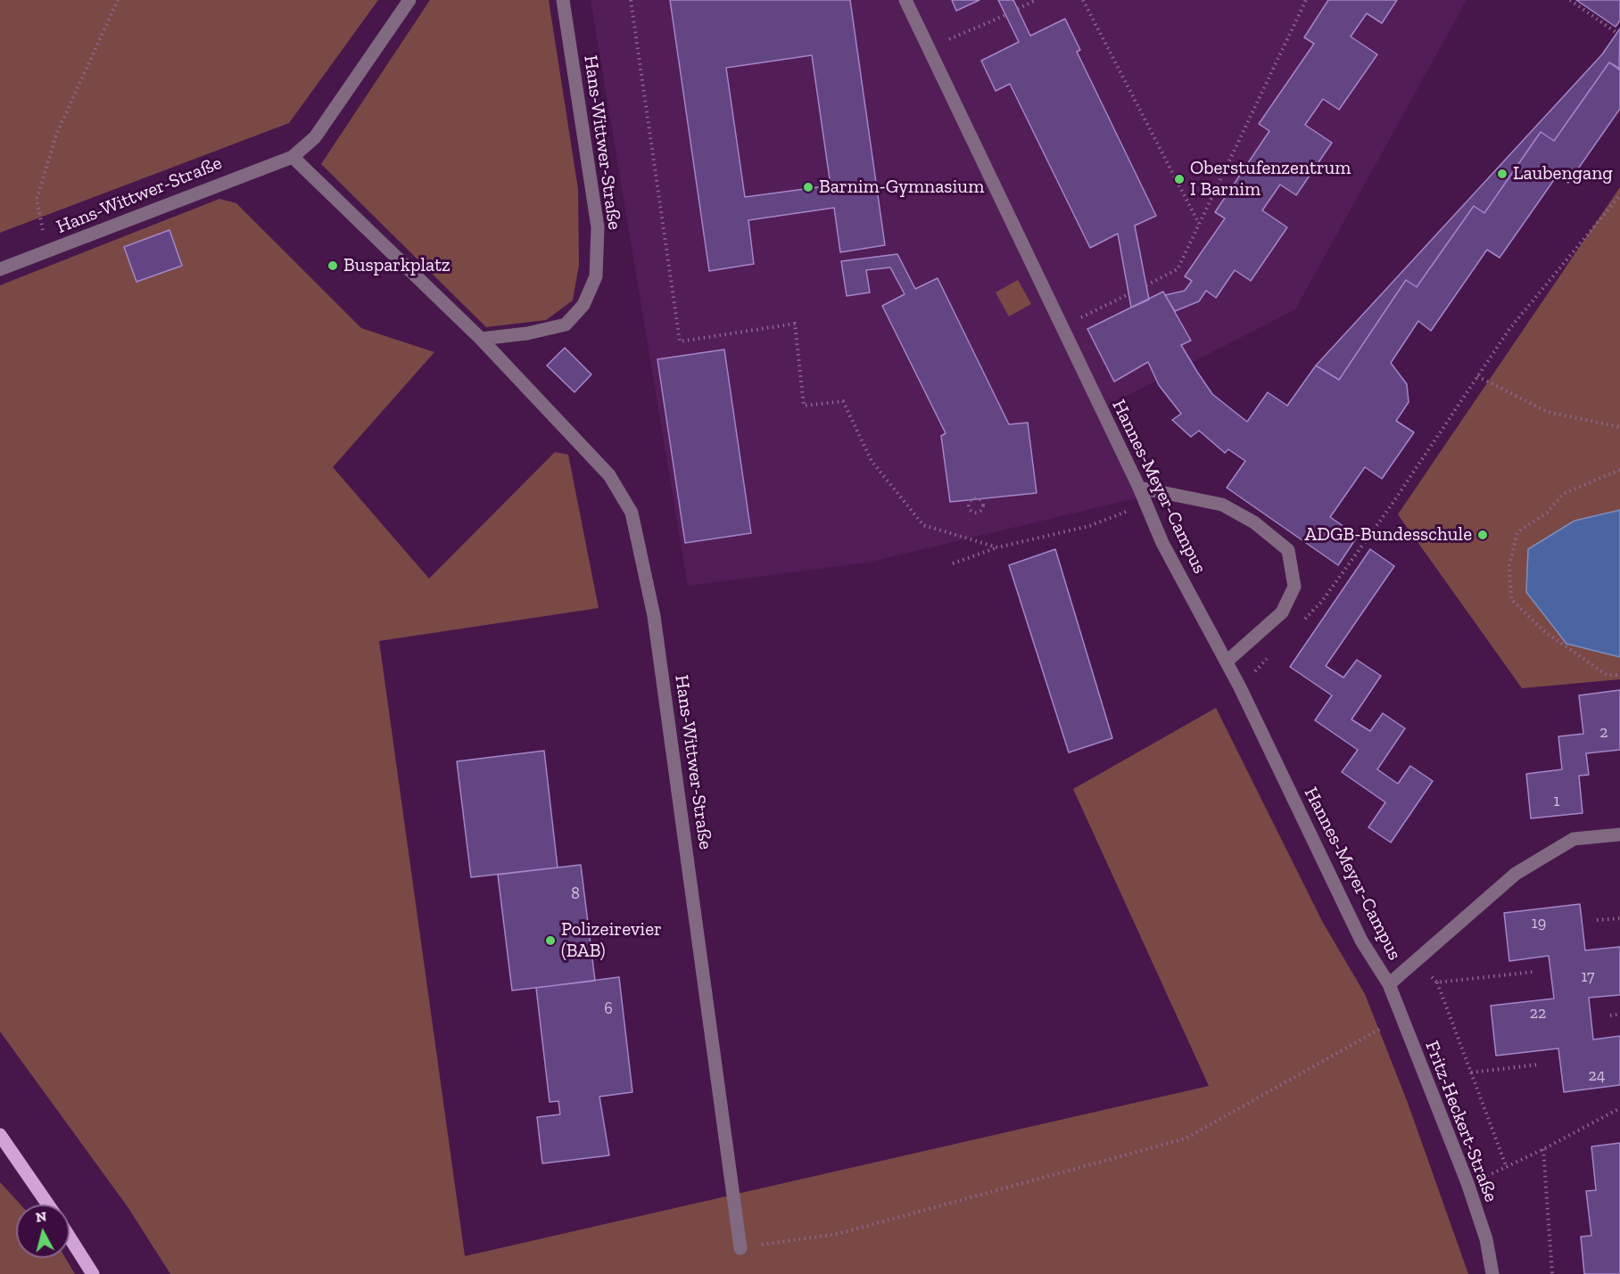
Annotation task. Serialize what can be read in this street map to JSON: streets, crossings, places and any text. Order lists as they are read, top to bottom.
{
  "streets": {
    "street": ["Hans-Wittwer-Straße", "Hannes-Meyer-Campus", "Fritz-Heckert-Straße"]
  },
  "crossings": [
    ["Hannes-Meyer-Campus", "Fritz-Heckert-Straße"]
  ],
  "places": [
    "Laubengang",
    "Oberstufenzentrum I Barnim",
    "Barnim-Gymnasium",
    "Busparkplatz",
    "ADGB-Bundesschule",
    "Polizeirevier (BAB)"
  ],
  "house_numbers": [
    "2",
    "1",
    "8",
    "19",
    "17",
    "6",
    "22",
    "24"
  ],
  "north": "top"
}
